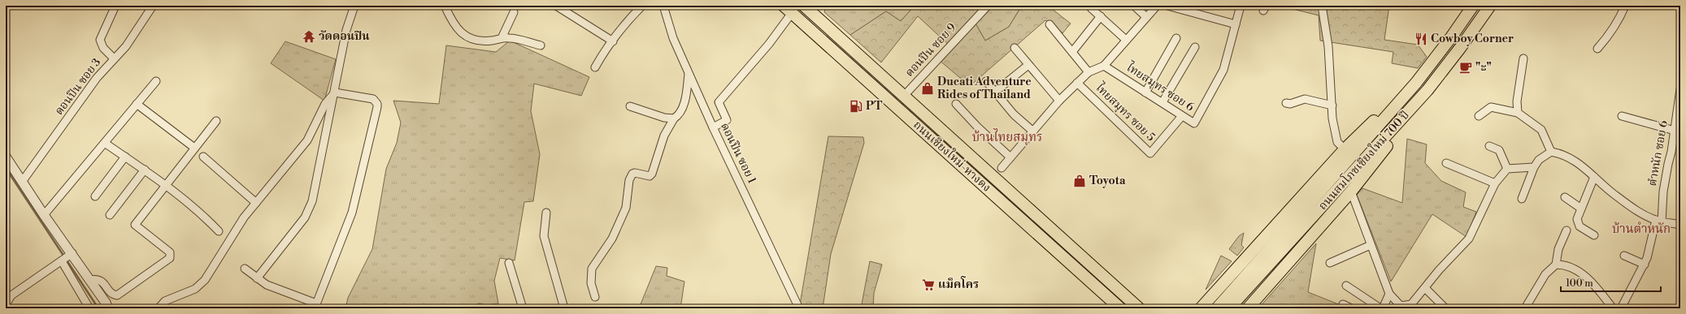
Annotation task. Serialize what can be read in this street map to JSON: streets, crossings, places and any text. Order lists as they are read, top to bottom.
{
  "streets": {
    "main road": ["ถนนเชียงใหม่-หางดง", "ถนนสมโภชเชียงใหม่ 700 ปี"],
    "street": [
      "ดอนปิน ซอย 9",
      "ดอนปิน ซอย 3",
      "ไทยสมุทร ซอย 6",
      "ไทยสมุทร ซอย 5",
      "ดอนปิน ซอย 1",
      "ตำหนัก ซอย 6"
    ]
  },
  "crossings": [
    ["ดอนปิน ซอย 9", "ถนนเชียงใหม่-หางดง"],
    ["ไทยสมุทร ซอย 6", "ไทยสมุทร ซอย 5"]
  ],
  "districts": ["บ้านไทยสมุทร", "บ้านตำหนัก"],
  "places": {
    "temple": ["วัดดอนปิน"],
    "restaurant": ["Cowboy Corner"],
    "cafe": ["\"ะ\""],
    "shop": ["Ducati Adventure Rides of Thailand", "Toyota"],
    "fuel station": ["PT"],
    "supermarket": ["แม็คโคร"]
  },
  "scale_bar": "100 m"
}
